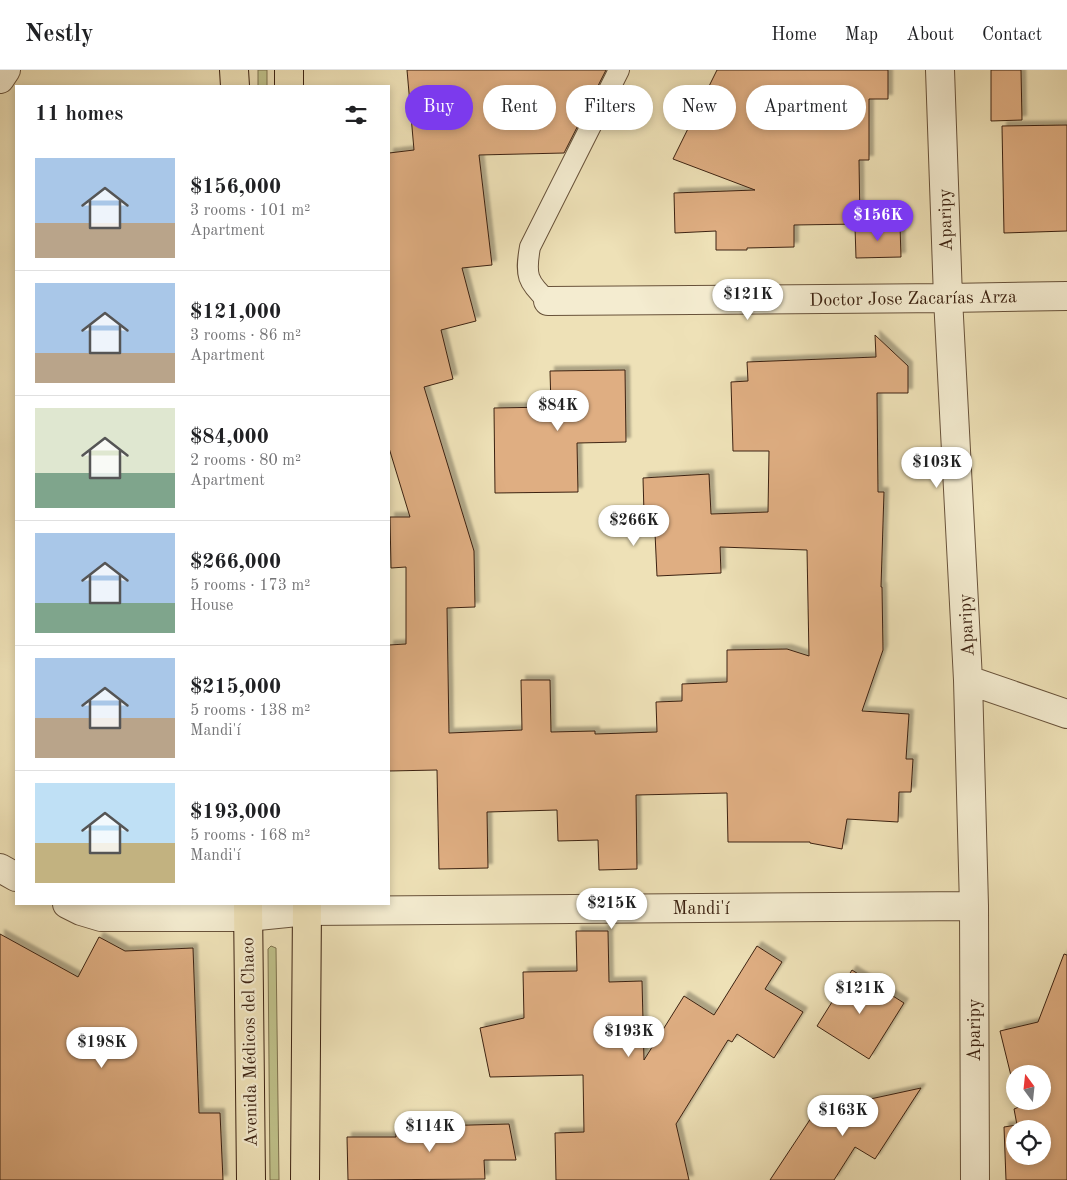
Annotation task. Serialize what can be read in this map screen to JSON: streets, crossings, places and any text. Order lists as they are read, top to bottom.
{
  "streets": {
    "main road": ["Avenida Médicos del Chaco"],
    "street": ["Aparipy", "Doctor Jose Zacarías Arza", "Mandi'í"]
  },
  "crossings": [
    ["Aparipy", "Doctor Jose Zacarías Arza"],
    ["Aparipy", "Mandi'í"],
    ["Mandi'í", "Avenida Médicos del Chaco"]
  ],
  "north": "top",
  "page": {
    "header": "Nestly",
    "nav": [
      "Home",
      "Map",
      "About",
      "Contact"
    ],
    "chip": [
      "Buy",
      "Rent",
      "Filters",
      "New",
      "Apartment"
    ],
    "heading": "11 homes",
    "list": [
      {
        "name": "$156,000",
        "note": "3 rooms · 101 m² · Apartment"
      },
      {
        "name": "$121,000",
        "note": "3 rooms · 86 m² · Apartment"
      },
      {
        "name": "$84,000",
        "note": "2 rooms · 80 m² · Apartment"
      },
      {
        "name": "$266,000",
        "note": "5 rooms · 173 m² · House"
      },
      {
        "name": "$215,000",
        "note": "5 rooms · 138 m² · Mandi'í"
      },
      {
        "name": "$193,000",
        "note": "5 rooms · 168 m² · Mandi'í"
      }
    ],
    "price": [
      "$156K",
      "$121K",
      "$84K",
      "$103K",
      "$266K",
      "$215K",
      "$121K",
      "$193K",
      "$198K",
      "$163K",
      "$114K"
    ]
  }
}
